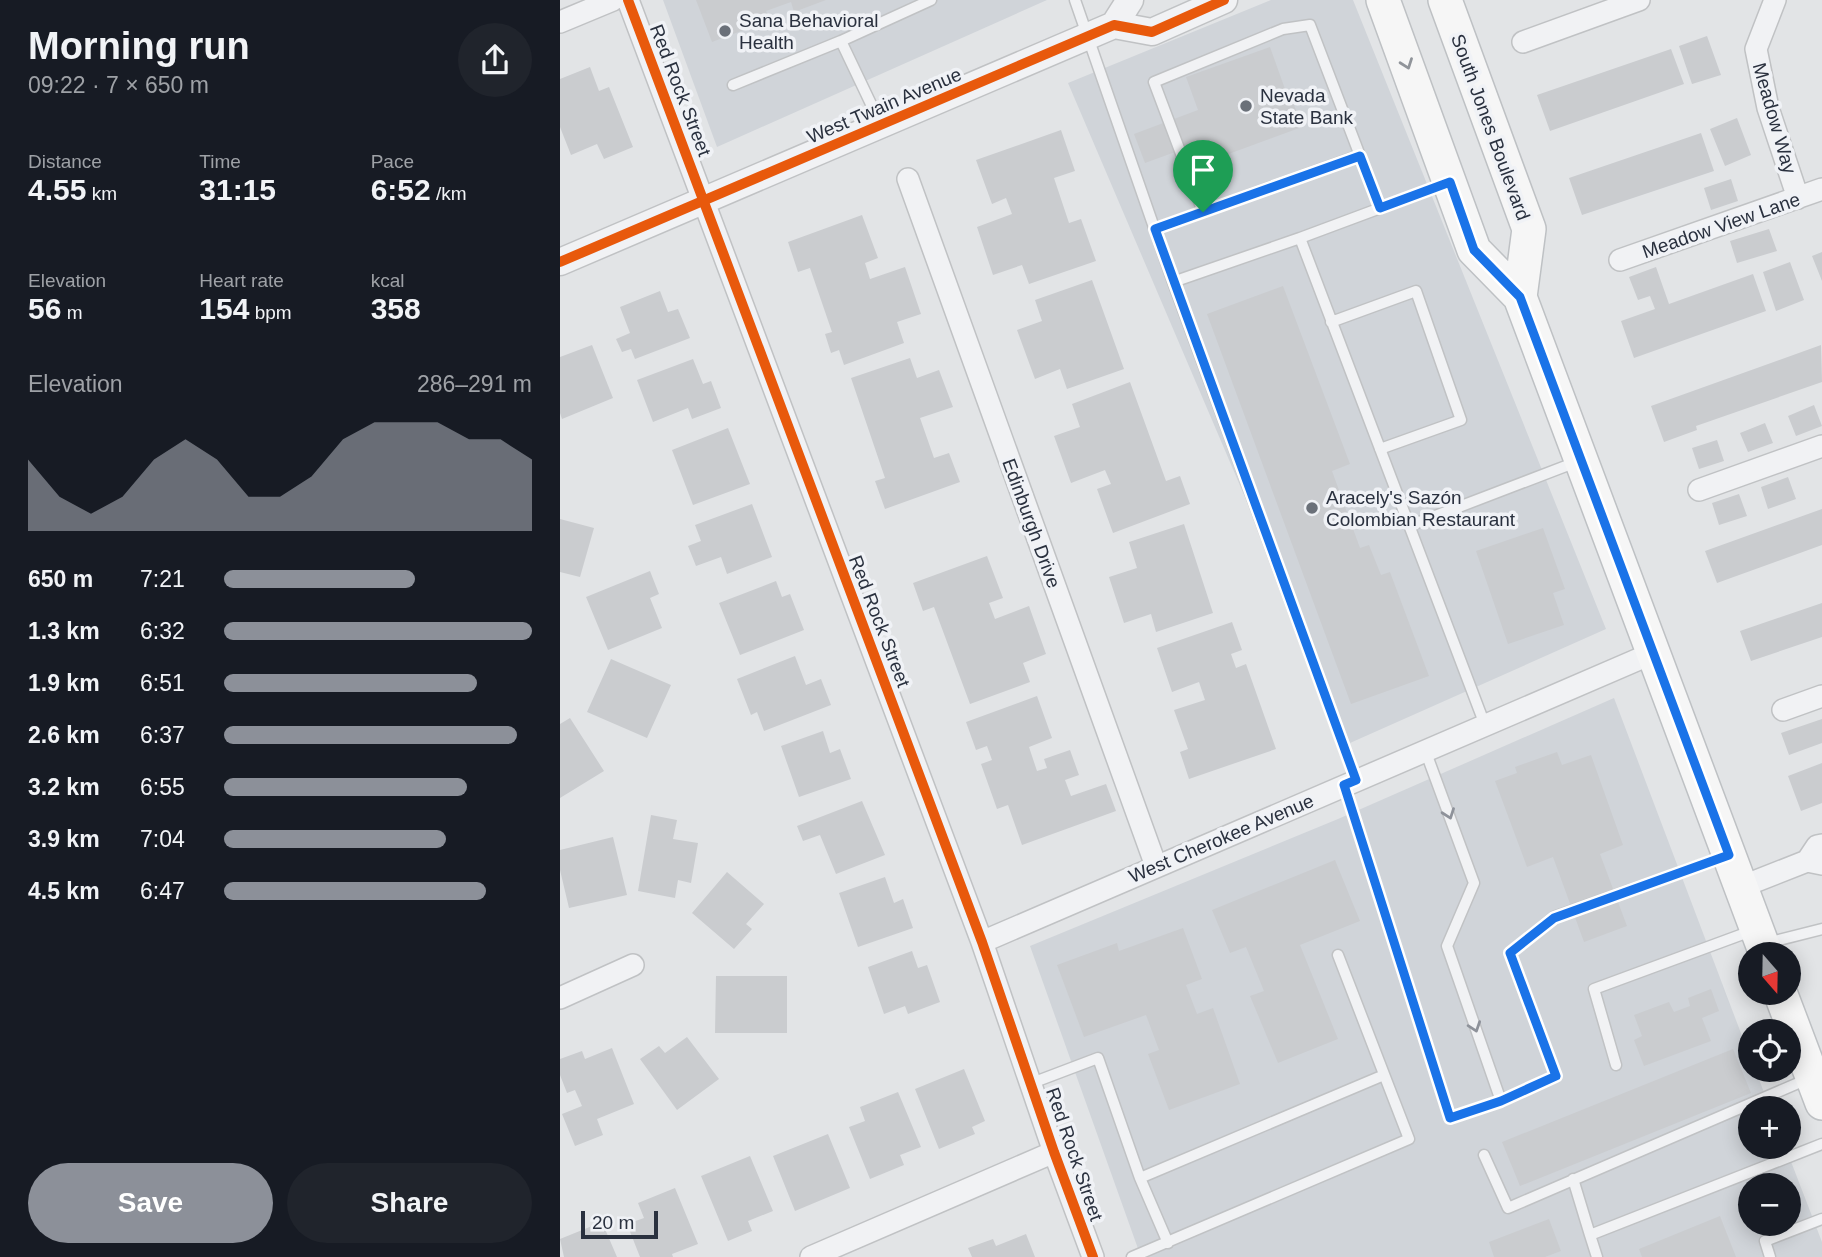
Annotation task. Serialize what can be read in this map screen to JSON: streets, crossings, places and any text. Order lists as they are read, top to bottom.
{
  "streets": {
    "main road": ["South Jones Boulevard"],
    "street": [
      "Red Rock Street",
      "West Twain Avenue",
      "Meadow Way",
      "Meadow View Lane",
      "Edinburgh Drive",
      "West Cherokee Avenue"
    ]
  },
  "crossings": [
    ["Red Rock Street", "West Twain Avenue"],
    ["Red Rock Street", "West Cherokee Avenue"],
    ["Meadow Way", "Meadow View Lane"],
    ["South Jones Boulevard", "West Cherokee Avenue"],
    ["Edinburgh Drive", "West Cherokee Avenue"]
  ],
  "places": ["Sana Behavioral Health", "Nevada State Bank", "Aracely's Sazón Colombian Restaurant"],
  "scale_bar": "20 m",
  "north": "bottom",
  "page": {
    "heading": ["Morning run", "09:22 · 7 × 650 m"],
    "stats": [
      ["Distance", "4.55 km"],
      ["Time", "31:15"],
      ["Pace", "6:52 /km"],
      ["Elevation", "56 m"],
      ["Heart rate", "154 bpm"],
      ["kcal", "358"]
    ],
    "chart": ["Elevation", "286–291 m"],
    "list": [
      {
        "name": "650 m",
        "note": "7:21"
      },
      {
        "name": "1.3 km",
        "note": "6:32"
      },
      {
        "name": "1.9 km",
        "note": "6:51"
      },
      {
        "name": "2.6 km",
        "note": "6:37"
      },
      {
        "name": "3.2 km",
        "note": "6:55"
      },
      {
        "name": "3.9 km",
        "note": "7:04"
      },
      {
        "name": "4.5 km",
        "note": "6:47"
      }
    ],
    "map_buttons": ["+", "−"],
    "buttons": ["Save", "Share"],
    "scale": "20 m"
  }
}
